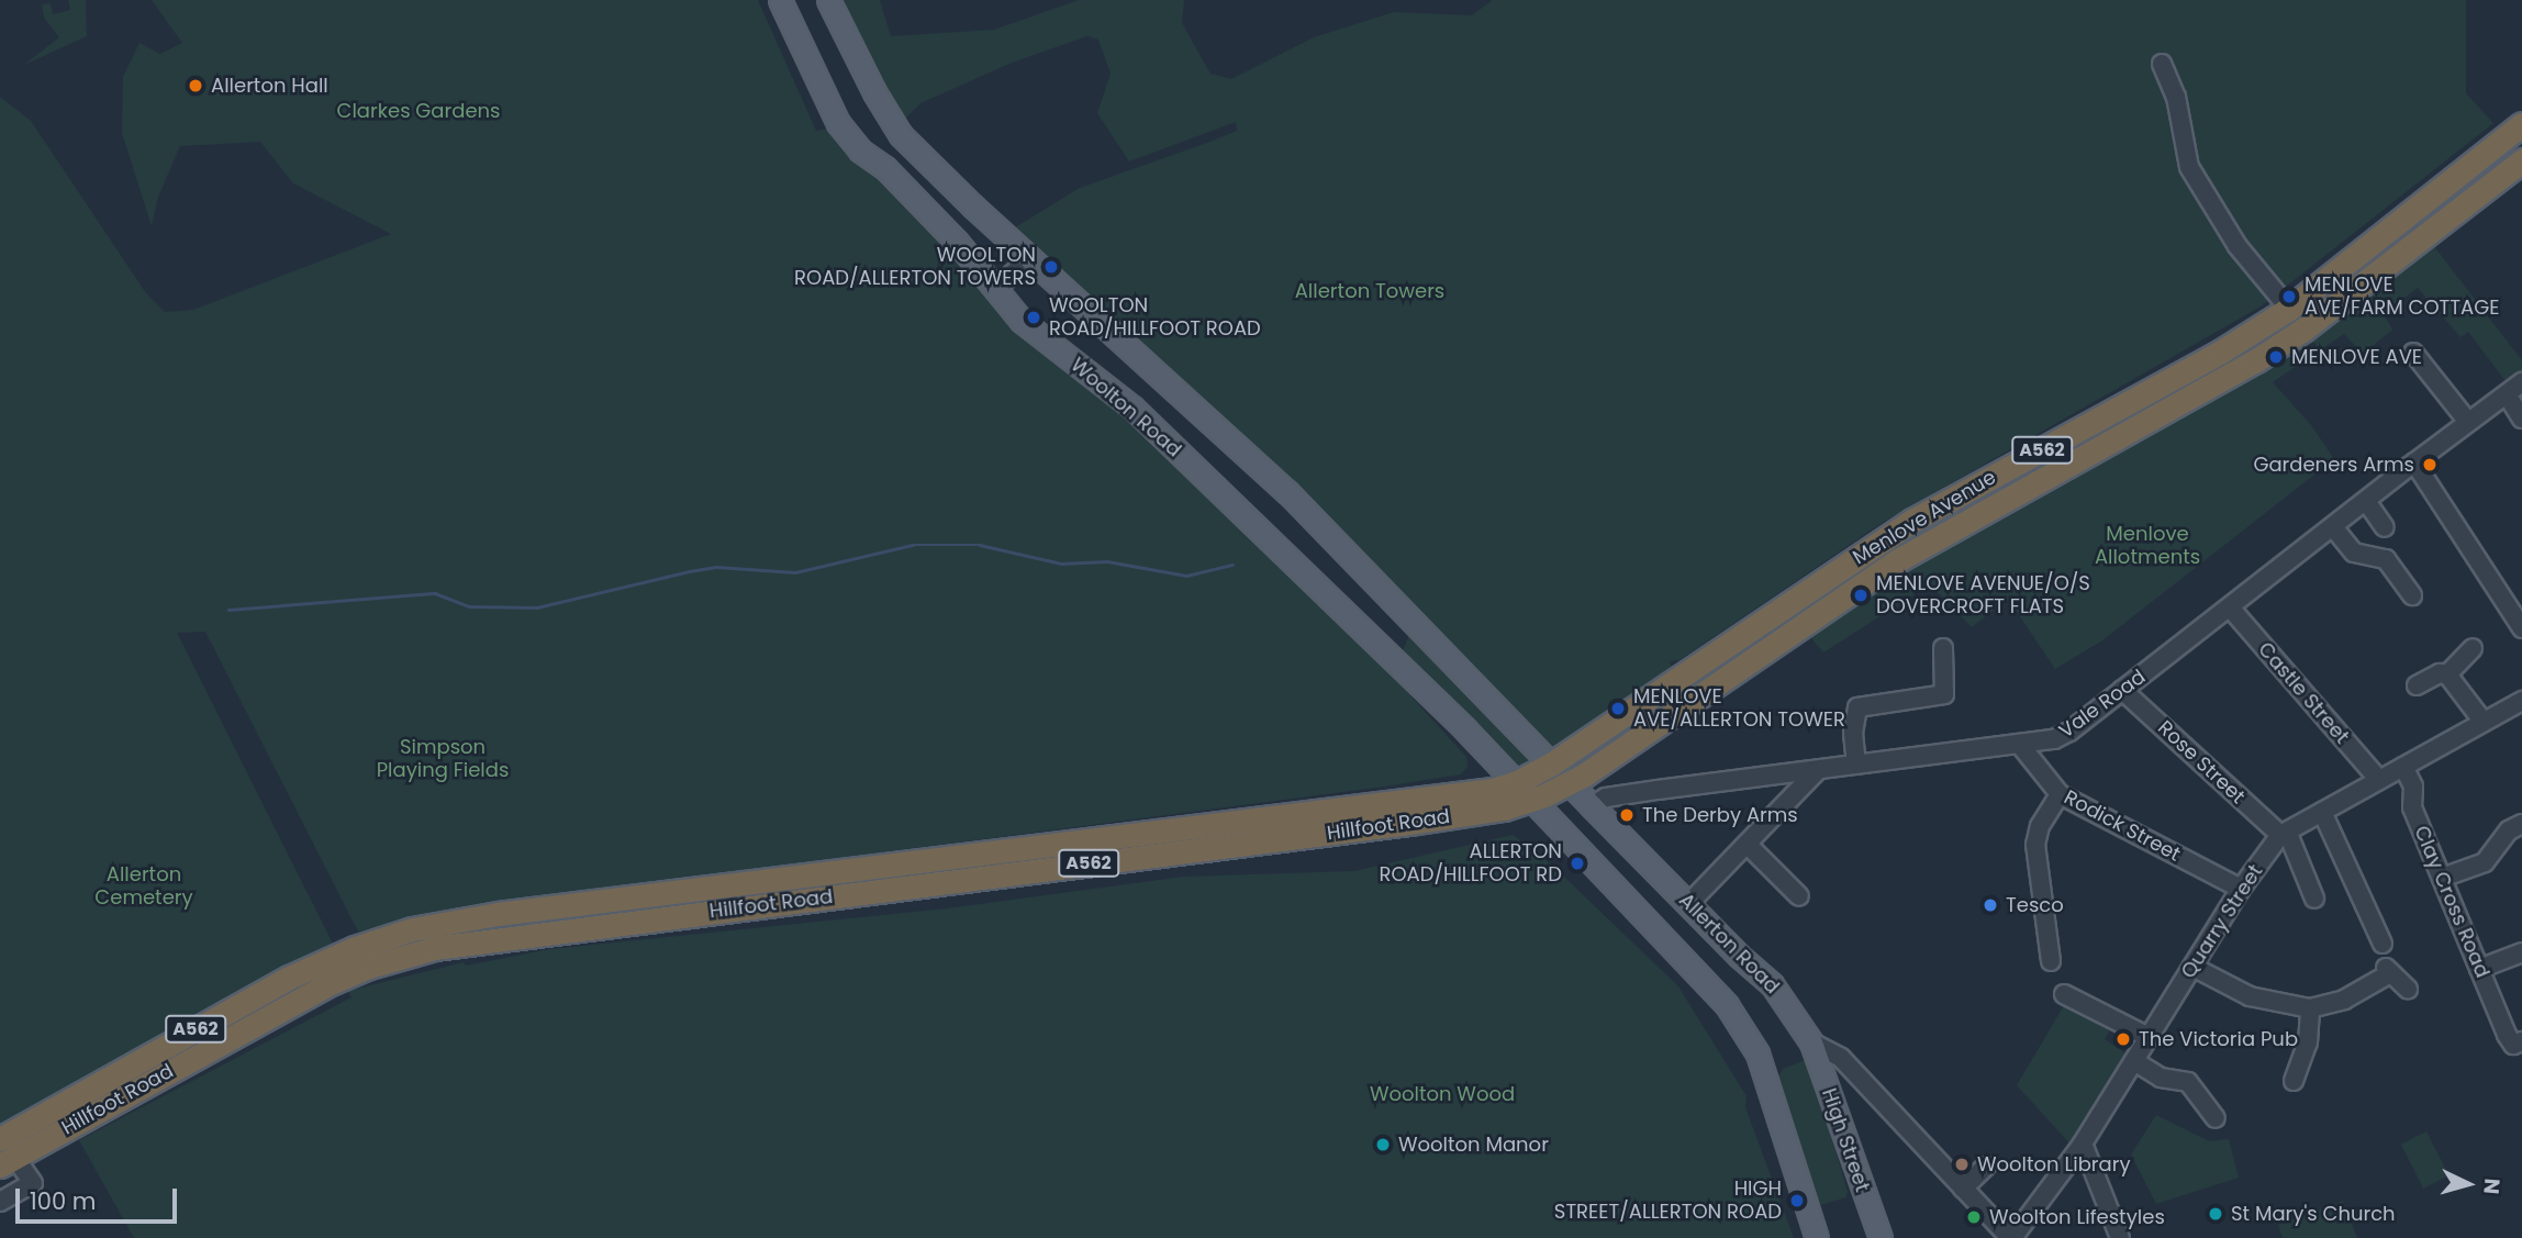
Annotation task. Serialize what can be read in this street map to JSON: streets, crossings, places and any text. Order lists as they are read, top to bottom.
{
  "streets": {
    "highway": ["A562", "Menlove Avenue", "Hillfoot Road"],
    "main road": ["Woolton Road", "Allerton Road", "High Street"],
    "street": [
      "Castle Street",
      "Vale Road",
      "Rose Street",
      "Rodick Street",
      "Clay Cross Road",
      "Quarry Street"
    ]
  },
  "crossings": [
    ["Woolton Road", "Menlove Avenue"],
    ["Woolton Road", "Hillfoot Road"],
    ["Menlove Avenue", "Hillfoot Road"],
    ["Menlove Avenue", "Allerton Road"],
    ["Castle Street", "Vale Road"],
    ["Castle Street", "Quarry Street"],
    ["Vale Road", "Rose Street"],
    ["Vale Road", "Rodick Street"],
    ["Vale Road", "Allerton Road"],
    ["Rose Street", "Quarry Street"],
    ["Hillfoot Road", "Allerton Road"],
    ["Rodick Street", "Quarry Street"],
    ["Clay Cross Road", "Quarry Street"],
    ["Quarry Street", "Allerton Road"],
    ["Allerton Road", "High Street"]
  ],
  "parks": [
    "Clarkes Gardens",
    "Allerton Towers",
    "Menlove Allotments",
    "Simpson Playing Fields",
    "Allerton Cemetery",
    "Woolton Wood"
  ],
  "places": [
    "Allerton Hall",
    "WOOLTON ROAD/ALLERTON TOWERS",
    "MENLOVE AVE/FARM COTTAGE",
    "WOOLTON ROAD/HILLFOOT ROAD",
    "MENLOVE AVE",
    "Gardeners Arms",
    "MENLOVE AVENUE/O/S DOVERCROFT FLATS",
    "MENLOVE AVE/ALLERTON TOWER",
    "The Derby Arms",
    "ALLERTON ROAD/HILLFOOT RD",
    "Tesco",
    "The Victoria Pub",
    "Woolton Manor",
    "Woolton Library",
    "HIGH STREET/ALLERTON ROAD",
    "St Mary's Church",
    "Woolton Lifestyles"
  ],
  "scale_bar": "100 m",
  "north": "right"
}
